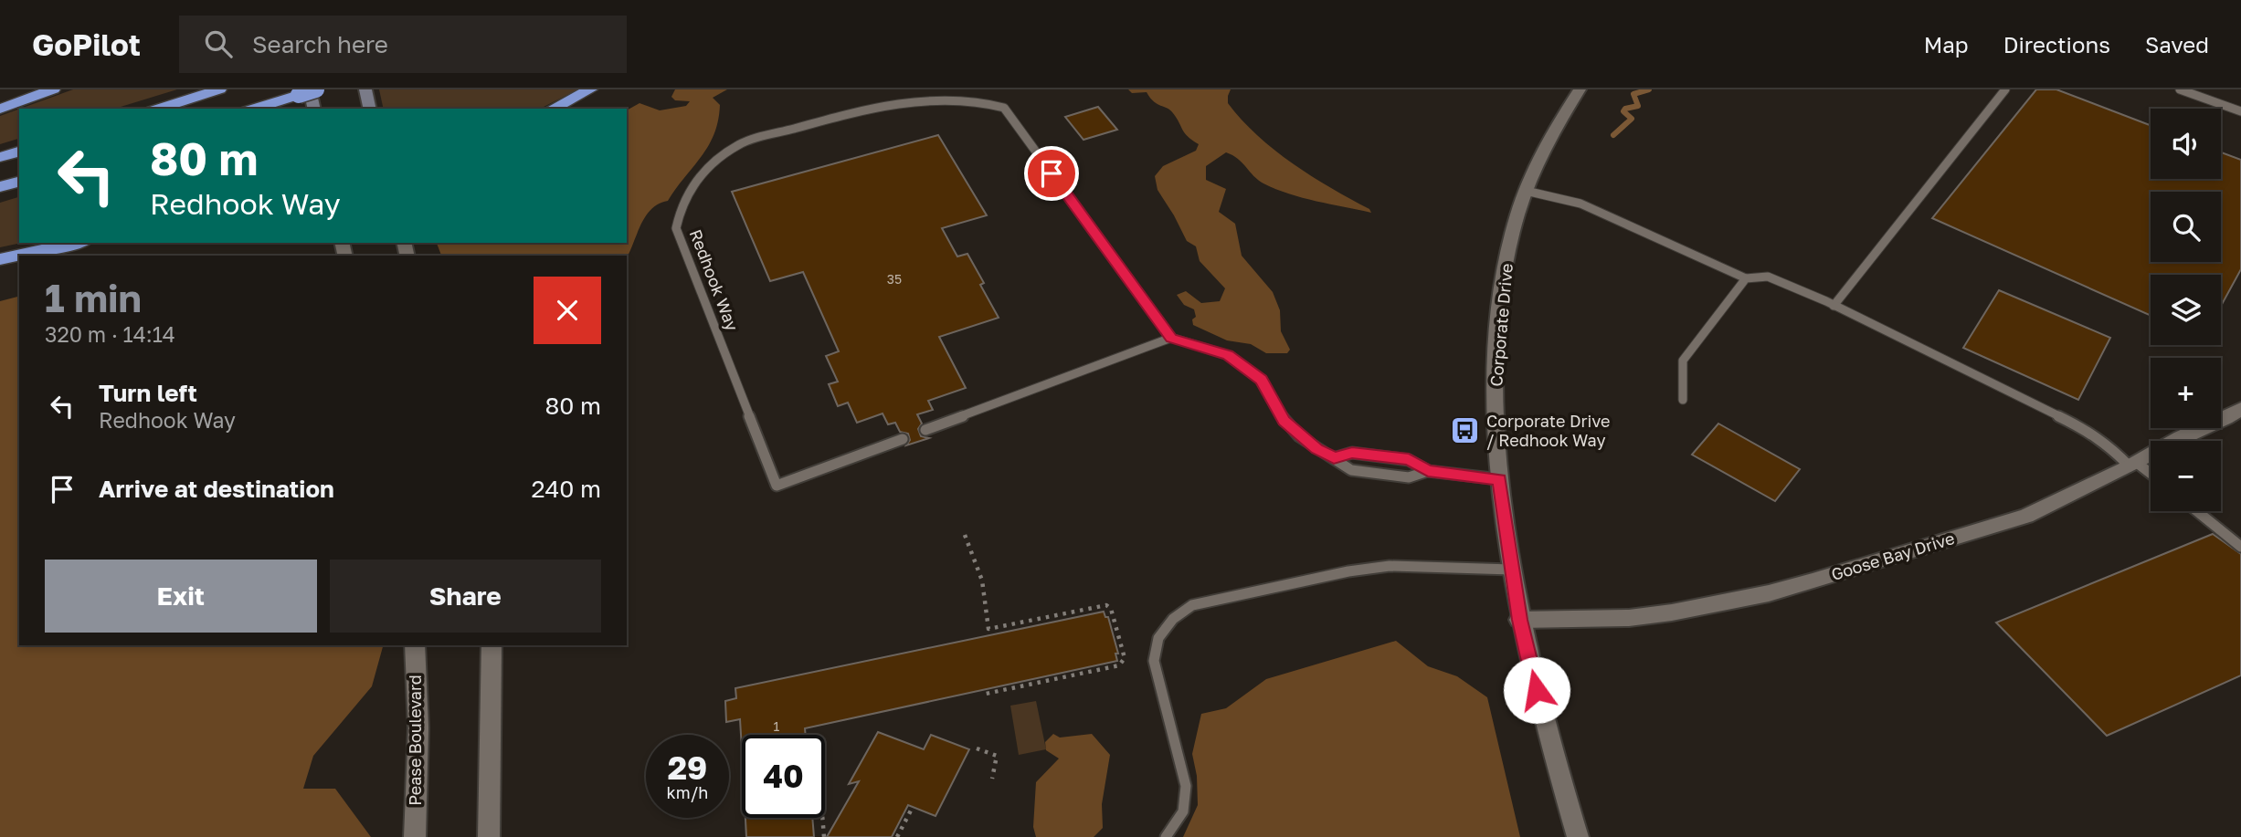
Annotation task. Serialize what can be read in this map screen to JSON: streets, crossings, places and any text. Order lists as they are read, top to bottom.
{
  "streets": {
    "street": ["Corporate Drive", "Goose Bay Drive", "Pease Boulevard"],
    "lane": ["Redhook Way"]
  },
  "crossings": [
    ["Corporate Drive", "Goose Bay Drive"]
  ],
  "places": {
    "bus stop": ["Corporate Drive / Redhook Way"]
  },
  "house_numbers": ["35", "1"],
  "page": {
    "header": "GoPilot",
    "search": "Search here",
    "nav": ["Map", "Directions", "Saved"],
    "map_buttons": ["+", "−"],
    "turn": ["80 m", "Redhook Way"],
    "heading": ["1 min", "320 m · 14:14"],
    "list": [
      {
        "name": "Turn left",
        "note": "Redhook Way",
        "value": "80 m"
      },
      {
        "name": "Arrive at destination",
        "value": "240 m"
      }
    ],
    "buttons": ["Exit", "Share"],
    "speed": "29 km/h",
    "limit": "40"
  }
}
